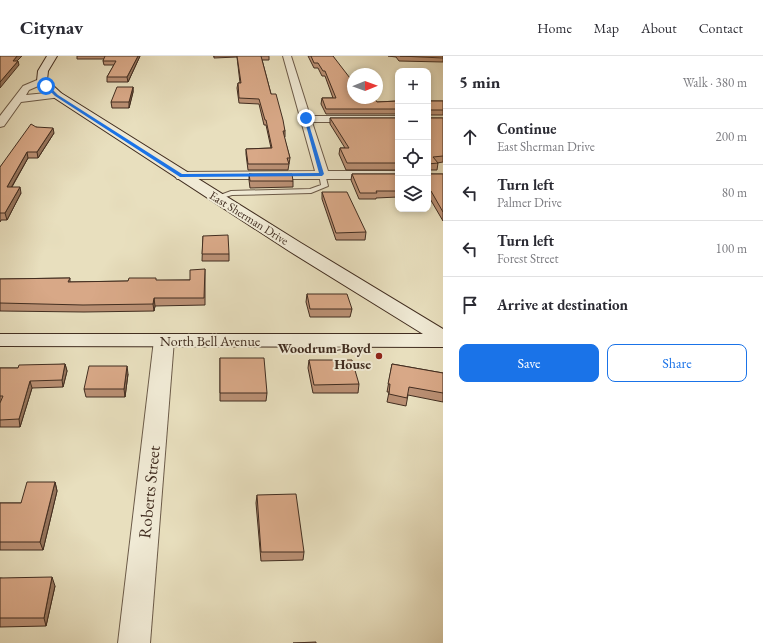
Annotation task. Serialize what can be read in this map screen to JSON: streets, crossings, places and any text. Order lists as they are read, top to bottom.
{
  "streets": {
    "main road": ["East Sherman Drive", "North Bell Avenue"],
    "street": ["Roberts Street"]
  },
  "crossings": [
    ["North Bell Avenue", "Roberts Street"]
  ],
  "places": ["Woodrum-Boyd House"],
  "north": "right",
  "page": {
    "header": "Citynav",
    "nav": [
      "Home",
      "Map",
      "About",
      "Contact"
    ],
    "heading": ["5 min", "Walk · 380 m"],
    "map_buttons": ["+", "−"],
    "list": [
      ["Continue", "East Sherman Drive", "200 m"],
      ["Turn left", "Palmer Drive", "80 m"],
      ["Turn left", "Forest Street", "100 m"],
      "Arrive at destination"
    ],
    "buttons": ["Save", "Share"]
  }
}
